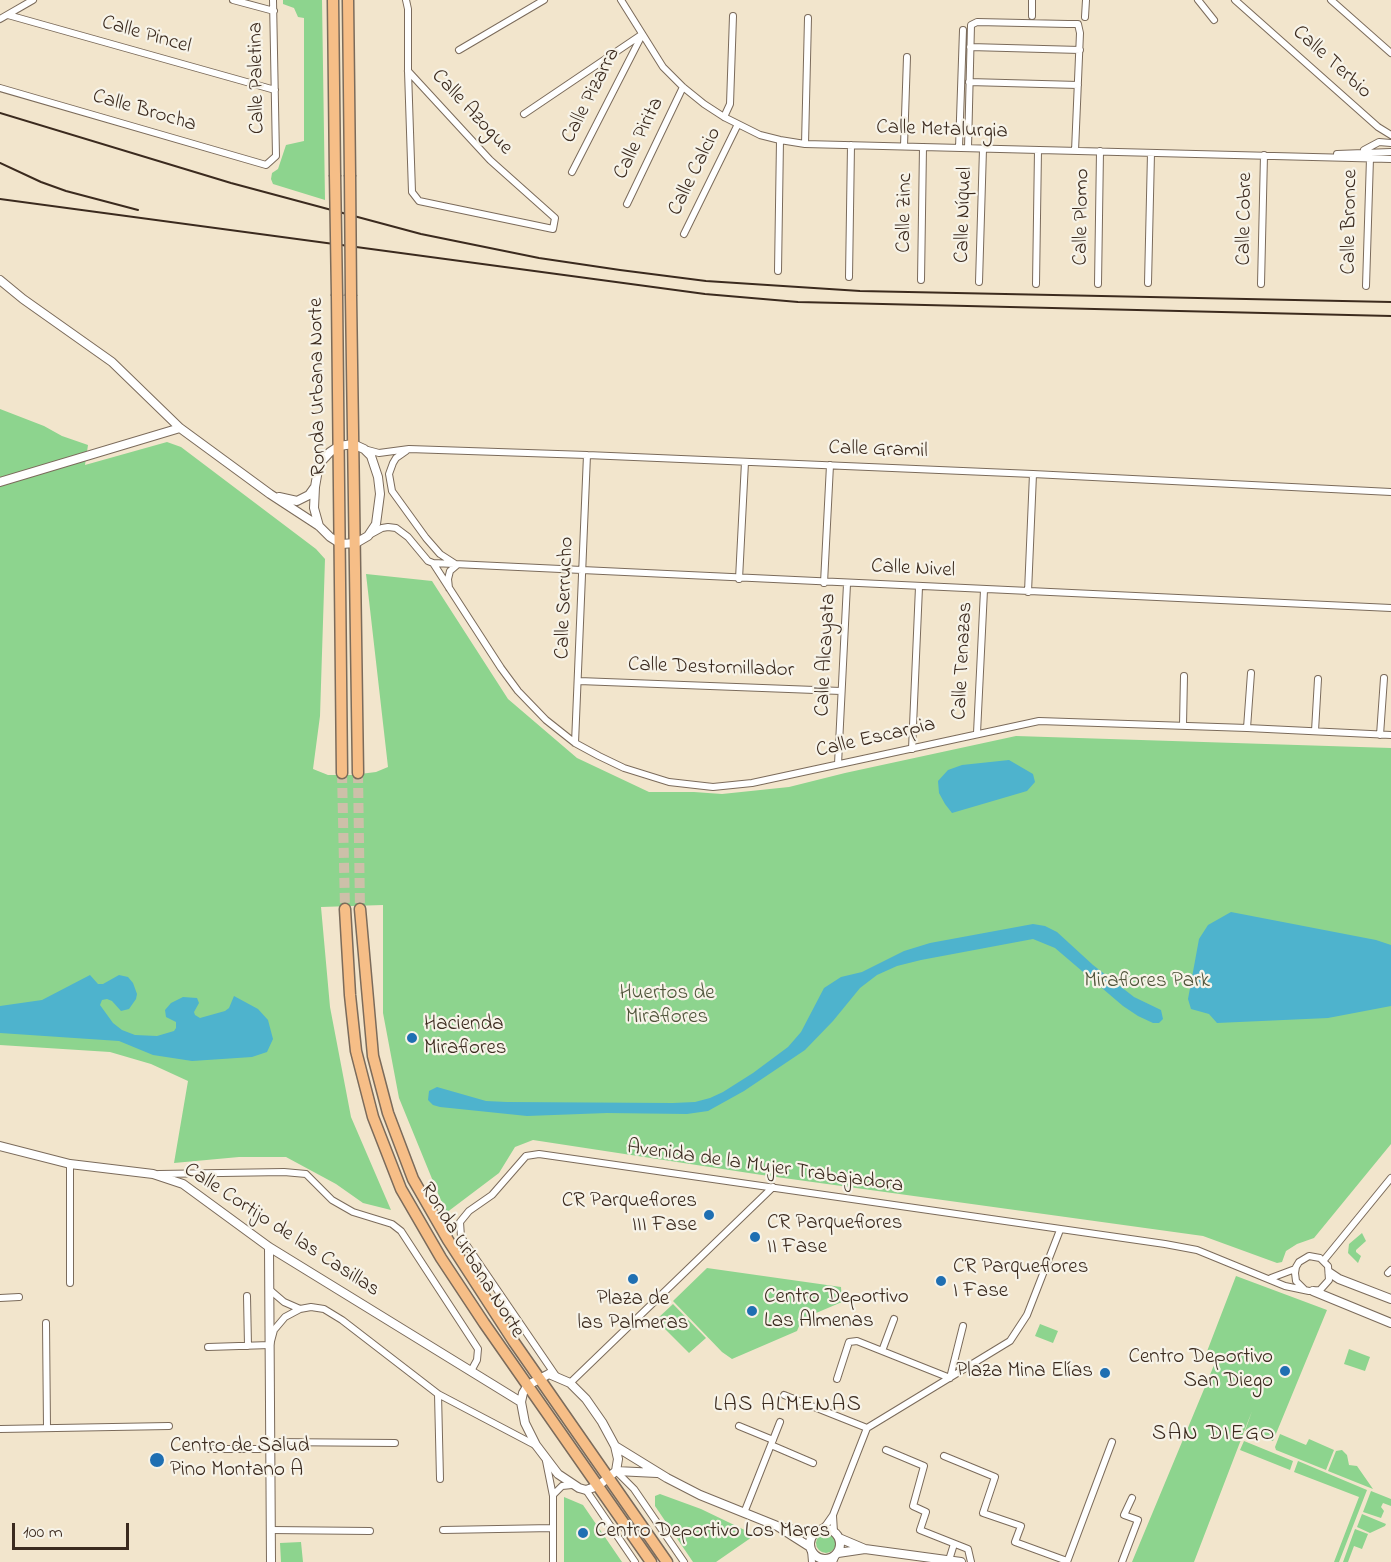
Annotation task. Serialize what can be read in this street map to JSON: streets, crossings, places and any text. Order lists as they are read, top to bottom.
{
  "streets": {
    "main road": ["Ronda Urbana Norte"],
    "street": [
      "Calle Pincel",
      "Calle Terbio",
      "Calle Paletina",
      "Calle Pizarra",
      "Calle Brocha",
      "Calle Azogue",
      "Calle Metalurgia",
      "Calle Pirita",
      "Calle Calcio",
      "Calle Zinc",
      "Calle Níquel",
      "Calle Plomo",
      "Calle Cobre",
      "Calle Bronce",
      "Calle Gramil",
      "Calle Nivel",
      "Calle Serrucho",
      "Calle Alcayata",
      "Calle Tenazas",
      "Calle Destornillador",
      "Calle Escarpia",
      "Avenida de la Mujer Trabajadora",
      "Calle Cortijo de las Casillas"
    ]
  },
  "crossings": [
    ["Calle Pincel", "Calle Paletina"],
    ["Calle Paletina", "Calle Brocha"],
    ["Calle Pizarra", "Calle Metalurgia"],
    ["Calle Metalurgia", "Calle Pirita"],
    ["Calle Metalurgia", "Calle Calcio"],
    ["Calle Metalurgia", "Calle Zinc"],
    ["Calle Metalurgia", "Calle Níquel"],
    ["Calle Metalurgia", "Calle Plomo"],
    ["Calle Metalurgia", "Calle Cobre"],
    ["Calle Metalurgia", "Calle Bronce"],
    ["Ronda Urbana Norte", "Calle Gramil"],
    ["Calle Gramil", "Calle Serrucho"],
    ["Calle Nivel", "Calle Serrucho"],
    ["Calle Nivel", "Calle Alcayata"],
    ["Calle Nivel", "Calle Tenazas"],
    ["Calle Nivel", "Calle Escarpia"],
    ["Calle Serrucho", "Calle Destornillador"],
    ["Calle Serrucho", "Calle Escarpia"],
    ["Calle Alcayata", "Calle Destornillador"],
    ["Calle Alcayata", "Calle Escarpia"],
    ["Calle Tenazas", "Calle Escarpia"]
  ],
  "districts": ["LAS ALMENAS", "SAN DIEGO"],
  "parks": ["Miraflores Park", "Huertos de Miraflores"],
  "places": [
    "Hacienda Miraflores",
    "CR Parqueflores III Fase",
    "CR Parqueflores II Fase",
    "Plaza de las Palmeras",
    "CR Parqueflores I Fase",
    "Centro Deportivo Las Almenas",
    "Centro Deportivo San Diego",
    "Plaza Mina Elías",
    "Centro de Salud Pino Montano A",
    "Centro Deportivo Los Mares"
  ],
  "scale_bar": "100 m"
}
